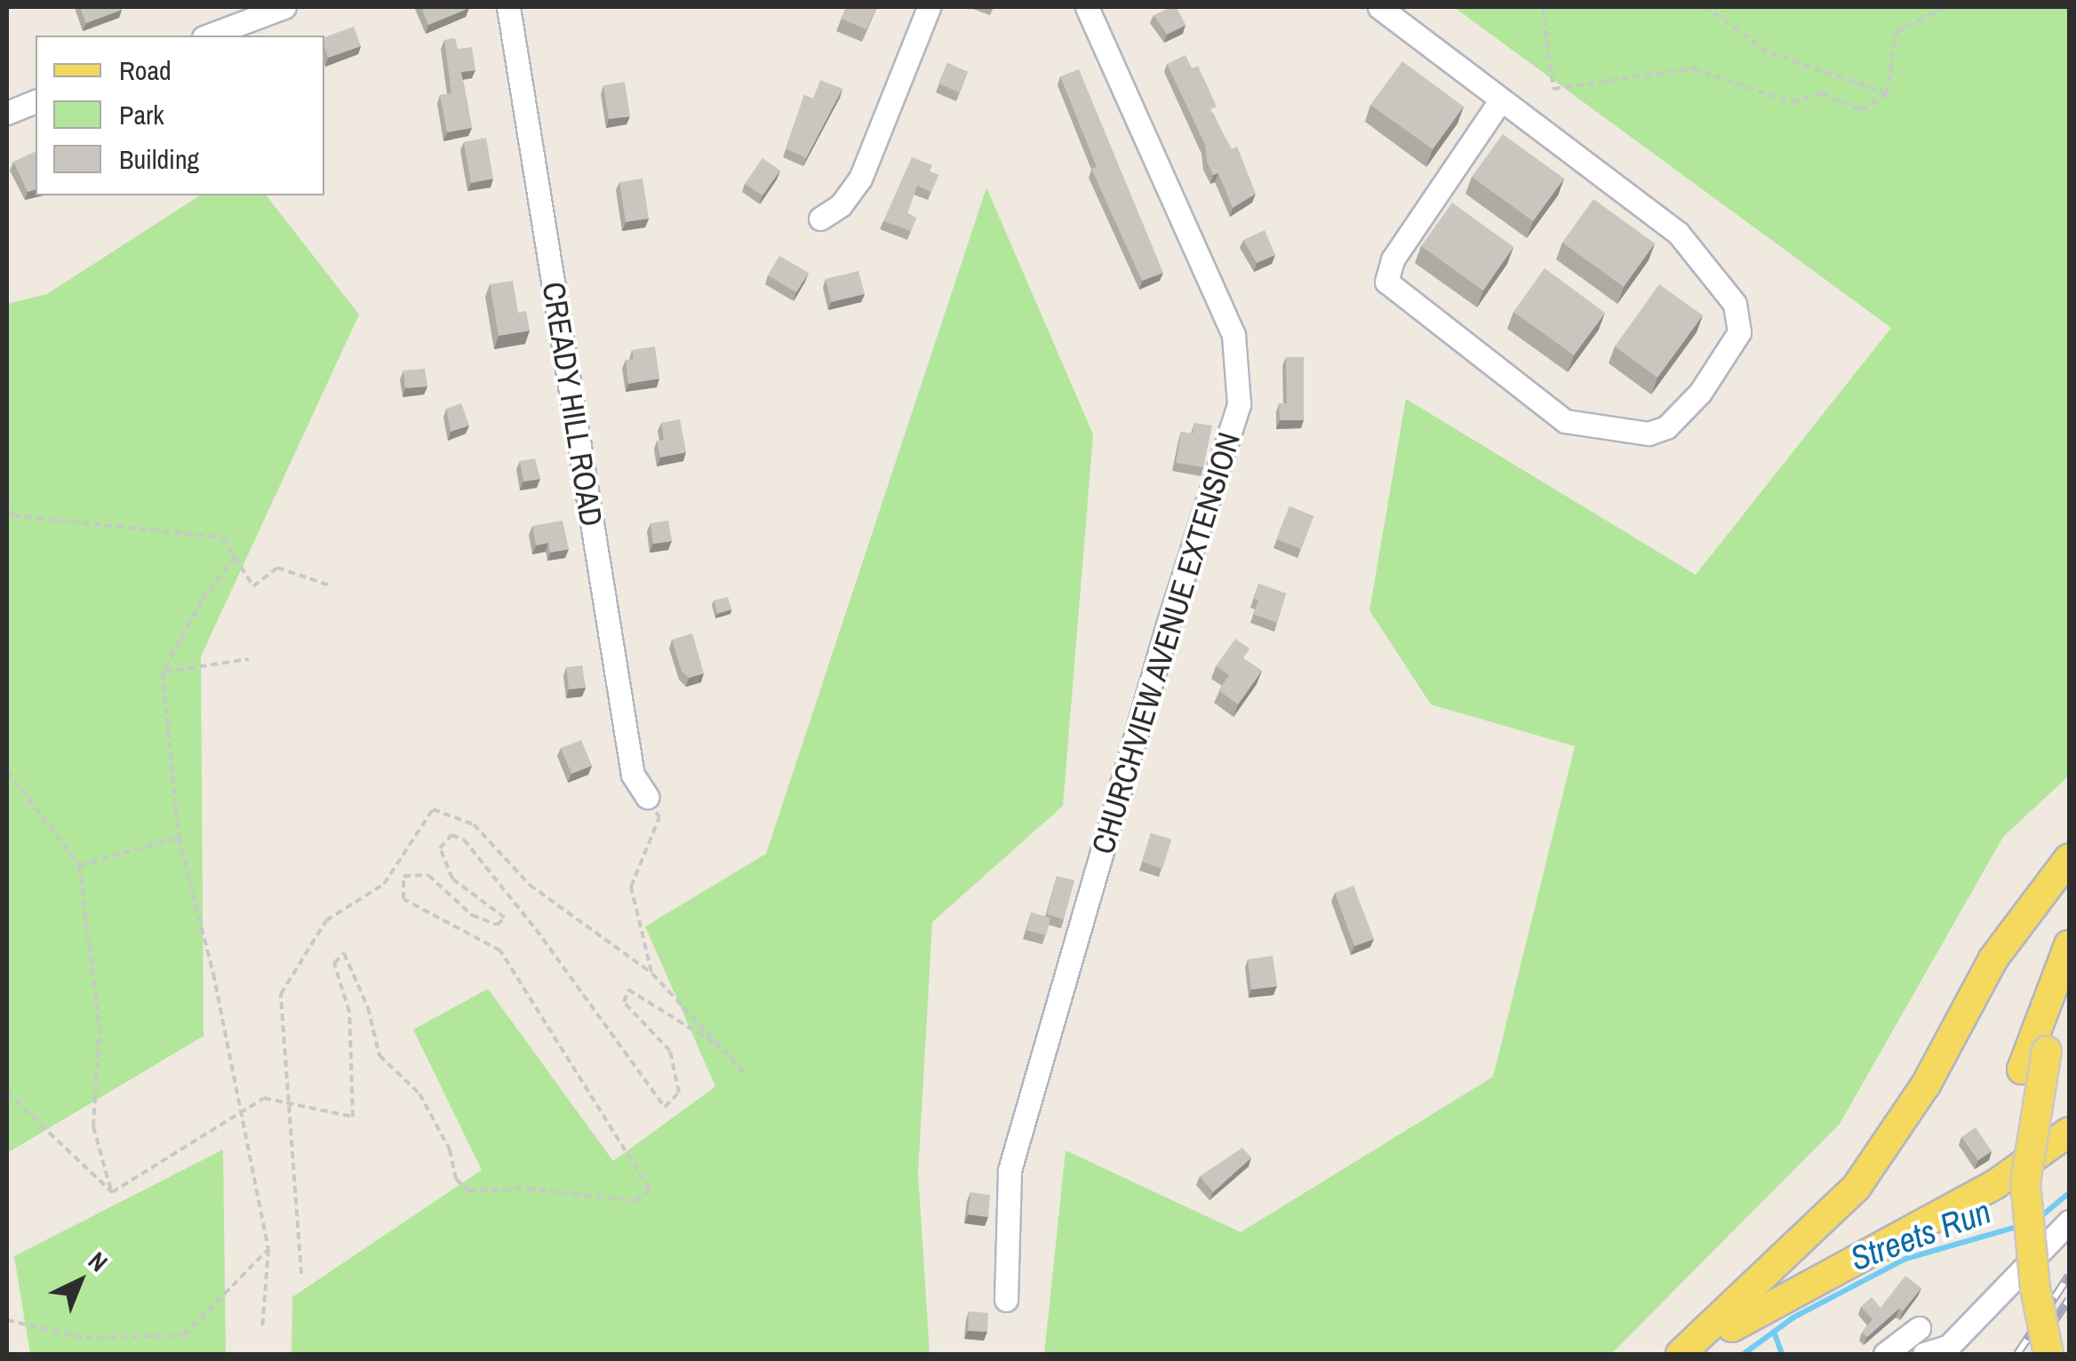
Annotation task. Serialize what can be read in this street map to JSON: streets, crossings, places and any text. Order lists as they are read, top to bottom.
{
  "streets": {
    "street": ["CREADY HILL ROAD", "CHURCHVIEW AVENUE EXTENSION"]
  },
  "water": ["Streets Run"],
  "legend": ["Road", "Park", "Building"],
  "north": "top right"
}
